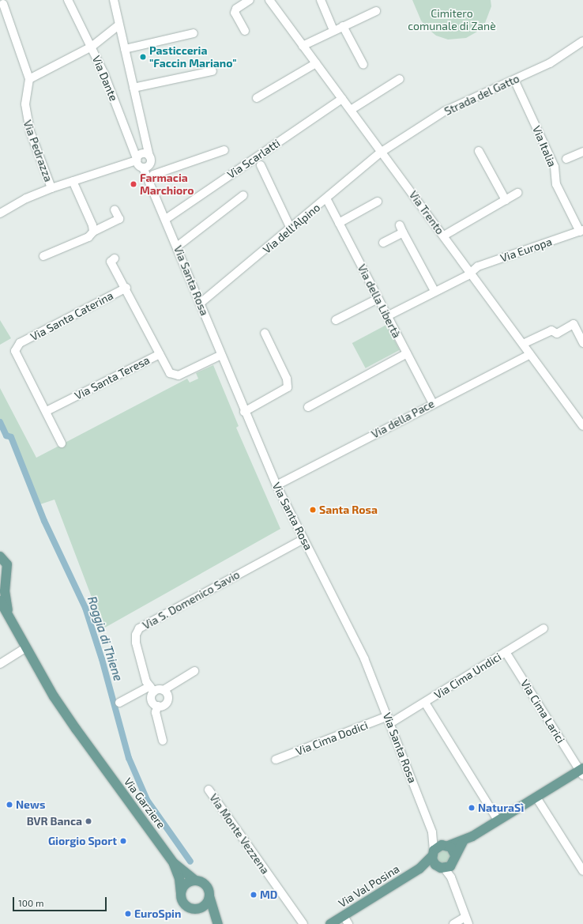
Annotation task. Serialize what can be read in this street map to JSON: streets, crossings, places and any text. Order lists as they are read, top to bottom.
{
  "streets": {
    "main road": ["Via Garziere", "Via Val Posina"],
    "street": [
      "Via Dante",
      "Strada del Gatto",
      "Via Italia",
      "Via Pedrazza",
      "Via Scarlatti",
      "Via Trento",
      "Via dell'Alpino",
      "Via Europa",
      "Via Santa Rosa",
      "Via della Libertà",
      "Via Santa Caterina",
      "Via Santa Teresa",
      "Via della Pace",
      "Via S. Domenico Savio",
      "Via Cima Undici",
      "Via Cima Larici",
      "Via Cima Dodici",
      "Via Monte Vezzena"
    ]
  },
  "crossings": [
    ["Via Dante", "Via Santa Rosa"],
    ["Strada del Gatto", "Via Italia"],
    ["Strada del Gatto", "Via Trento"],
    ["Strada del Gatto", "Via dell'Alpino"],
    ["Via Italia", "Via Europa"],
    ["Via Scarlatti", "Via Trento"],
    ["Via Scarlatti", "Via Santa Rosa"],
    ["Via Trento", "Via dell'Alpino"],
    ["Via Trento", "Via Europa"],
    ["Via Trento", "Via della Pace"],
    ["Via dell'Alpino", "Via Santa Rosa"],
    ["Via dell'Alpino", "Via della Libertà"],
    ["Via Europa", "Via della Libertà"],
    ["Via Santa Rosa", "Via Santa Teresa"],
    ["Via Santa Rosa", "Via della Pace"],
    ["Via Santa Rosa", "Via S. Domenico Savio"],
    ["Via Santa Rosa", "Via Cima Undici"],
    ["Via Santa Rosa", "Via Cima Dodici"],
    ["Via Santa Rosa", "Via Val Posina"],
    ["Via della Libertà", "Via della Pace"],
    ["Via Santa Caterina", "Via Santa Teresa"],
    ["Via Cima Undici", "Via Cima Larici"],
    ["Via Cima Undici", "Via Cima Dodici"],
    ["Via Cima Larici", "Via Val Posina"]
  ],
  "water": ["Roggia di Thiene"],
  "parks": ["Cimitero comunale di Zanè"],
  "places": [
    "Pasticceria \"Faccin Mariano\"",
    "Farmacia Marchioro",
    "Santa Rosa",
    "News",
    "NaturaSì",
    "BVR Banca",
    "Giorgio Sport",
    "MD",
    "EuroSpin"
  ],
  "scale_bar": "100 m"
}
